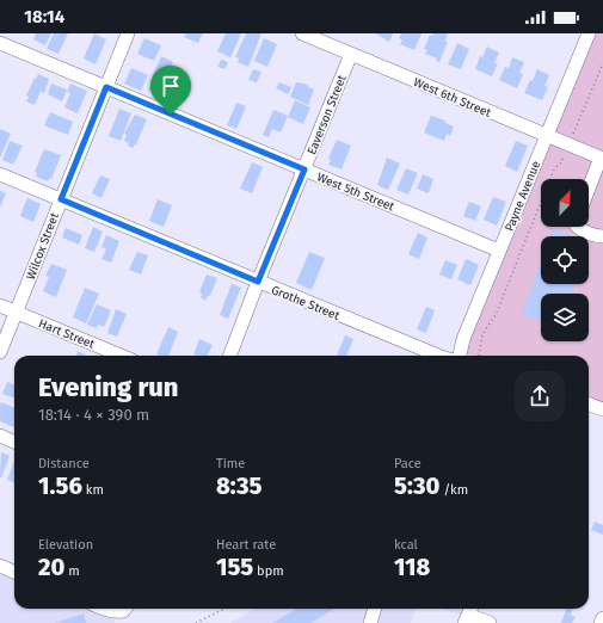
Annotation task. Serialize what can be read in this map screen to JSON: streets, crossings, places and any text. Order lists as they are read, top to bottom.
{
  "streets": {
    "street": [
      "West 6th Street",
      "Eaverson Street",
      "West 5th Street",
      "Payne Avenue",
      "Wilcox Street",
      "Grothe Street",
      "Hart Street"
    ]
  },
  "crossings": [
    ["West 6th Street", "Eaverson Street"],
    ["West 6th Street", "Payne Avenue"],
    ["Eaverson Street", "West 5th Street"],
    ["Eaverson Street", "Grothe Street"],
    ["West 5th Street", "Payne Avenue"],
    ["West 5th Street", "Wilcox Street"],
    ["Wilcox Street", "Grothe Street"],
    ["Wilcox Street", "Hart Street"]
  ],
  "north": "top right",
  "page": {
    "status": "18:14",
    "heading": ["Evening run", "18:14 · 4 × 390 m"],
    "stats": [
      ["Distance", "1.56 km"],
      ["Time", "8:35"],
      ["Pace", "5:30 /km"],
      ["Elevation", "20 m"],
      ["Heart rate", "155 bpm"],
      ["kcal", "118"]
    ]
  }
}
